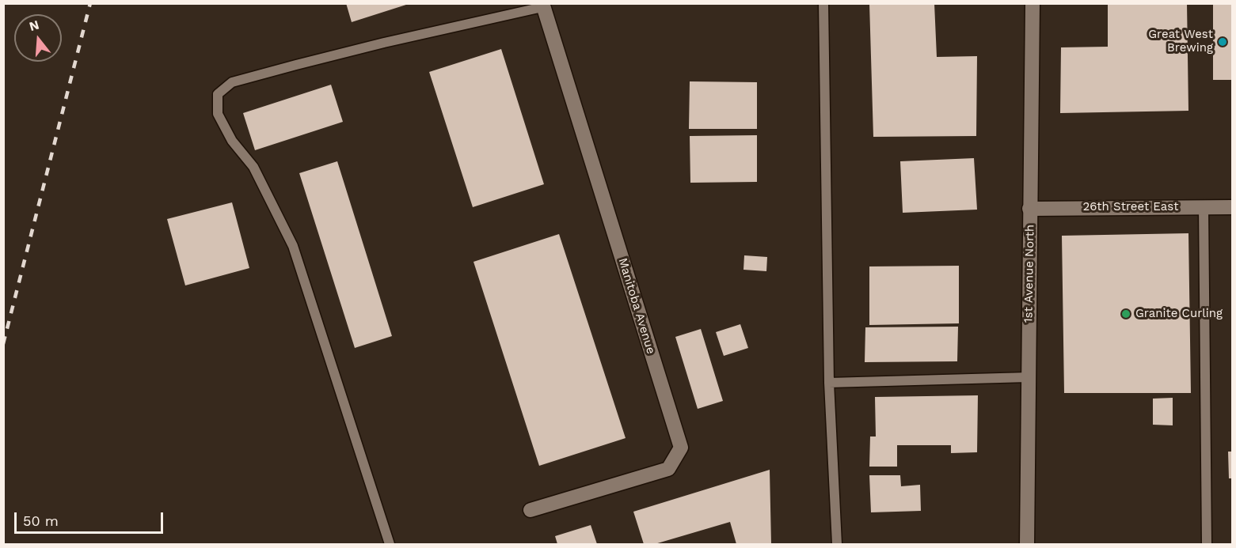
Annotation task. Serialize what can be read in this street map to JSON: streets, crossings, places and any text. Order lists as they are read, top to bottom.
{
  "streets": {
    "street": ["26th Street East", "1st Avenue North", "Manitoba Avenue"]
  },
  "crossings": [
    ["26th Street East", "1st Avenue North"]
  ],
  "places": ["Great West Brewing", "Granite Curling"],
  "scale_bar": "50 m",
  "north": "top"
}
